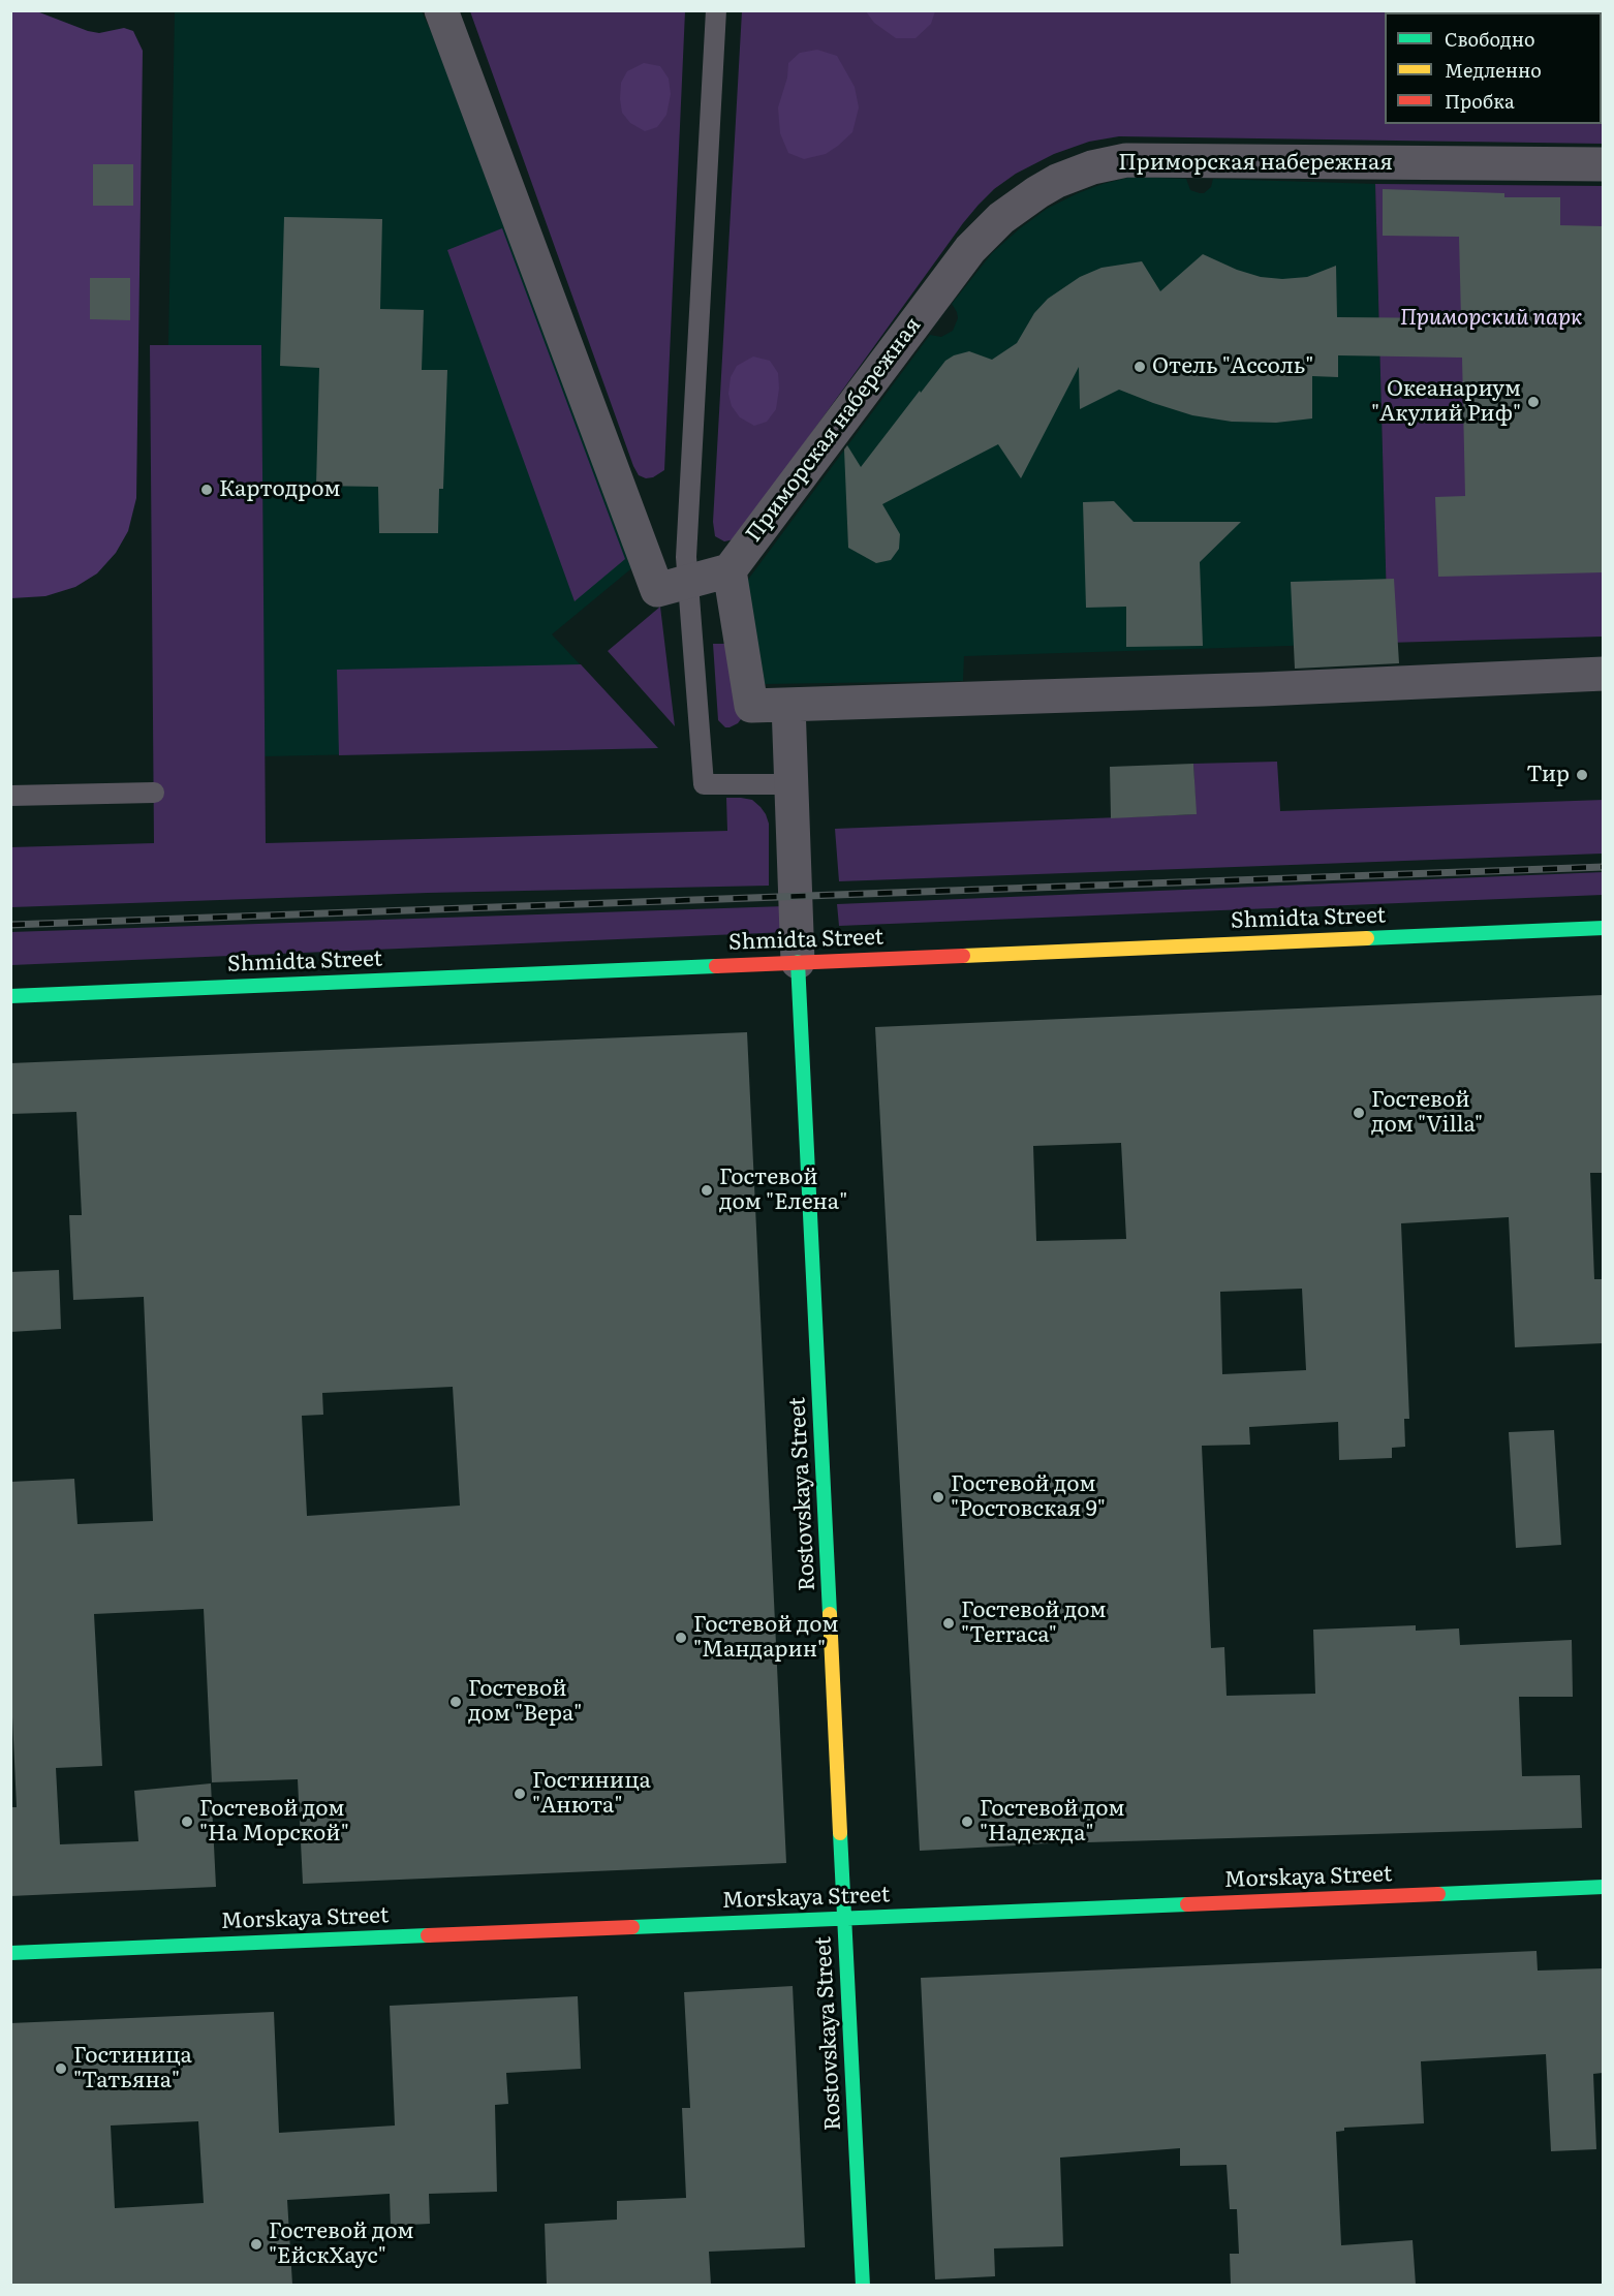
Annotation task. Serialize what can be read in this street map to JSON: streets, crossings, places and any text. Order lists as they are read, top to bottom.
{
  "streets": {
    "street": [
      "Приморская набережная",
      "Shmidta Street",
      "Rostovskaya Street",
      "Morskaya Street"
    ]
  },
  "crossings": [
    ["Shmidta Street", "Rostovskaya Street"],
    ["Rostovskaya Street", "Morskaya Street"]
  ],
  "parks": ["Приморский парк"],
  "places": [
    "Отель \"Ассоль\"",
    "Океанариум \"Акулий Риф\"",
    "Картодром",
    "Тир",
    "Гостевой дом \"Villa\"",
    "Гостевой дом \"Елена\"",
    "Гостевой дом \"Ростовская 9\"",
    "Гостевой дом \"Terraca\"",
    "Гостевой дом \"Мандарин\"",
    "Гостевой дом \"Вера\"",
    "Гостиница \"Анюта\"",
    "Гостевой дом \"На Морской\"",
    "Гостевой дом \"Надежда\"",
    "Гостиница \"Татьяна\"",
    "Гостевой дом \"ЕйскХаус\""
  ],
  "legend": ["Свободно", "Медленно", "Пробка"]
}
